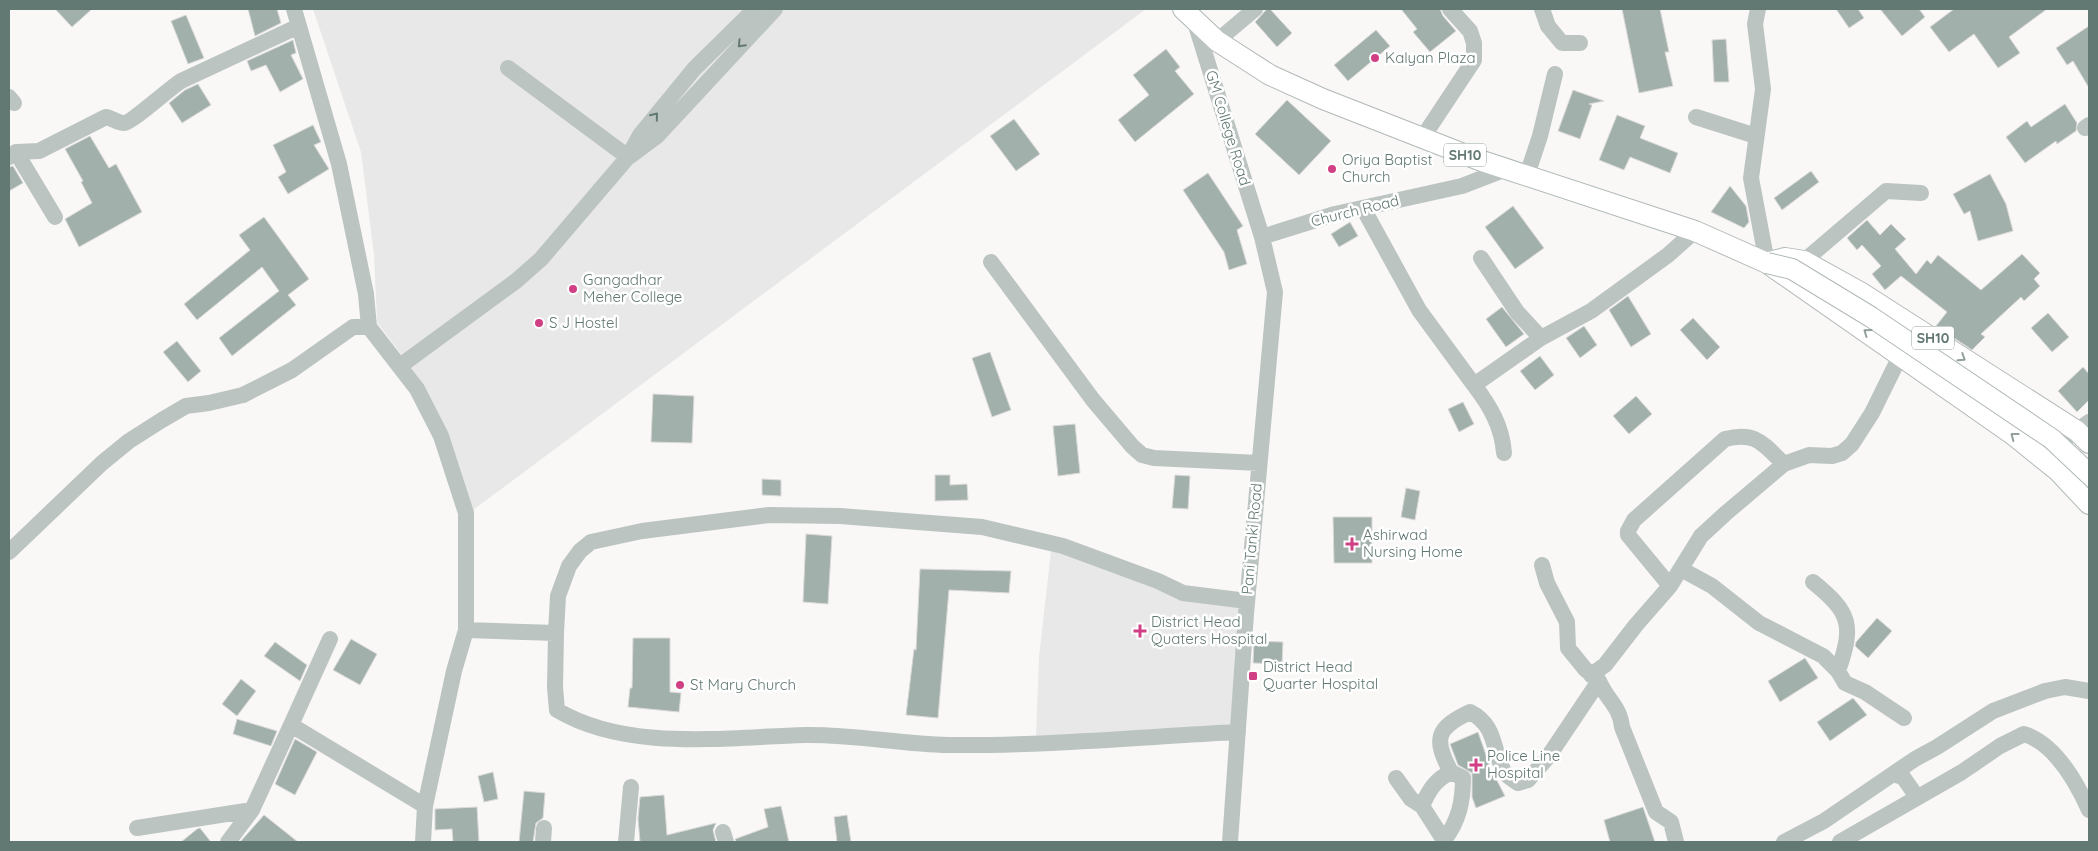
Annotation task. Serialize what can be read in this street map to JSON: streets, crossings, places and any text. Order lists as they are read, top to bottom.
{
  "streets": {
    "main road": ["SH10"],
    "street": ["GM College Road", "Church Road", "Pani Tanki Road"]
  },
  "crossings": [
    ["GM College Road", "SH10"],
    ["GM College Road", "Church Road"],
    ["GM College Road", "Pani Tanki Road"],
    ["SH10", "Church Road"],
    ["Church Road", "Pani Tanki Road"]
  ],
  "places": {
    "other": [
      "Kalyan Plaza",
      "Oriya Baptist Church",
      "Gangadhar Meher College",
      "S J Hostel",
      "St Mary Church"
    ],
    "health": ["Ashirwad Nursing Home", "District Head Quaters Hospital", "Police Line Hospital"],
    "transit": ["District Head Quarter Hospital"]
  }
}
